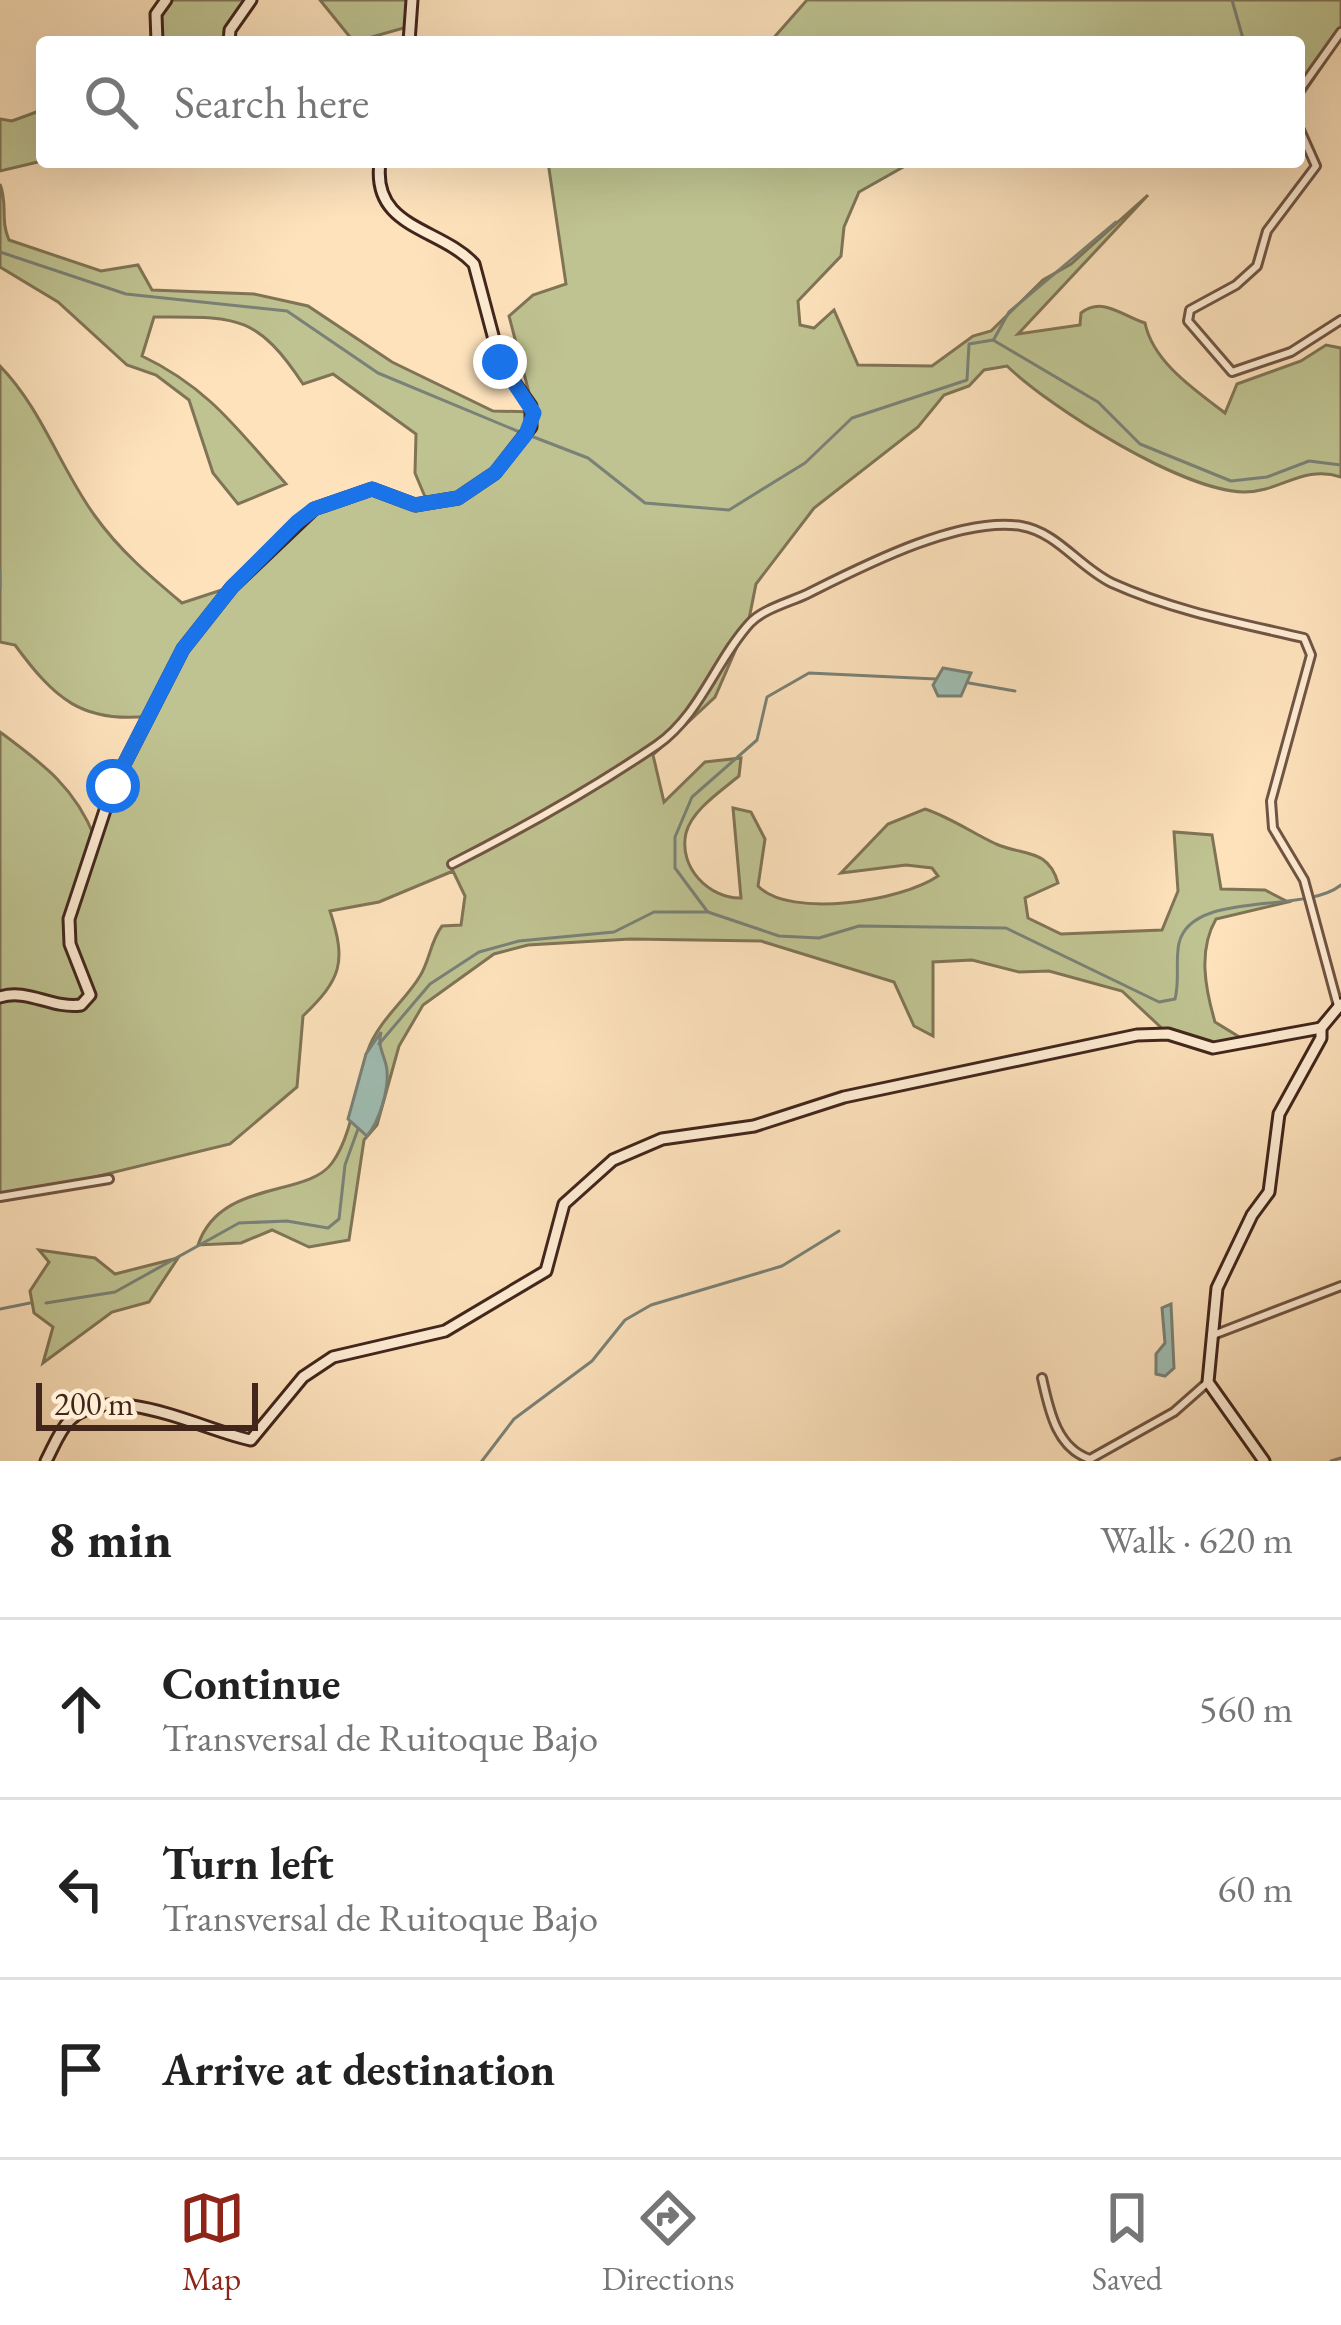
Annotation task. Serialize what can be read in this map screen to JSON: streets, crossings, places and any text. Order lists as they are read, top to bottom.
{
  "scale_bar": "200 m",
  "page": {
    "search": "Search here",
    "scale": "200 m",
    "heading": ["8 min", "Walk · 620 m"],
    "list": [
      ["Continue", "Transversal de Ruitoque Bajo", "560 m"],
      ["Turn left", "Transversal de Ruitoque Bajo", "60 m"],
      "Arrive at destination"
    ],
    "nav": ["Map", "Directions", "Saved"]
  }
}
